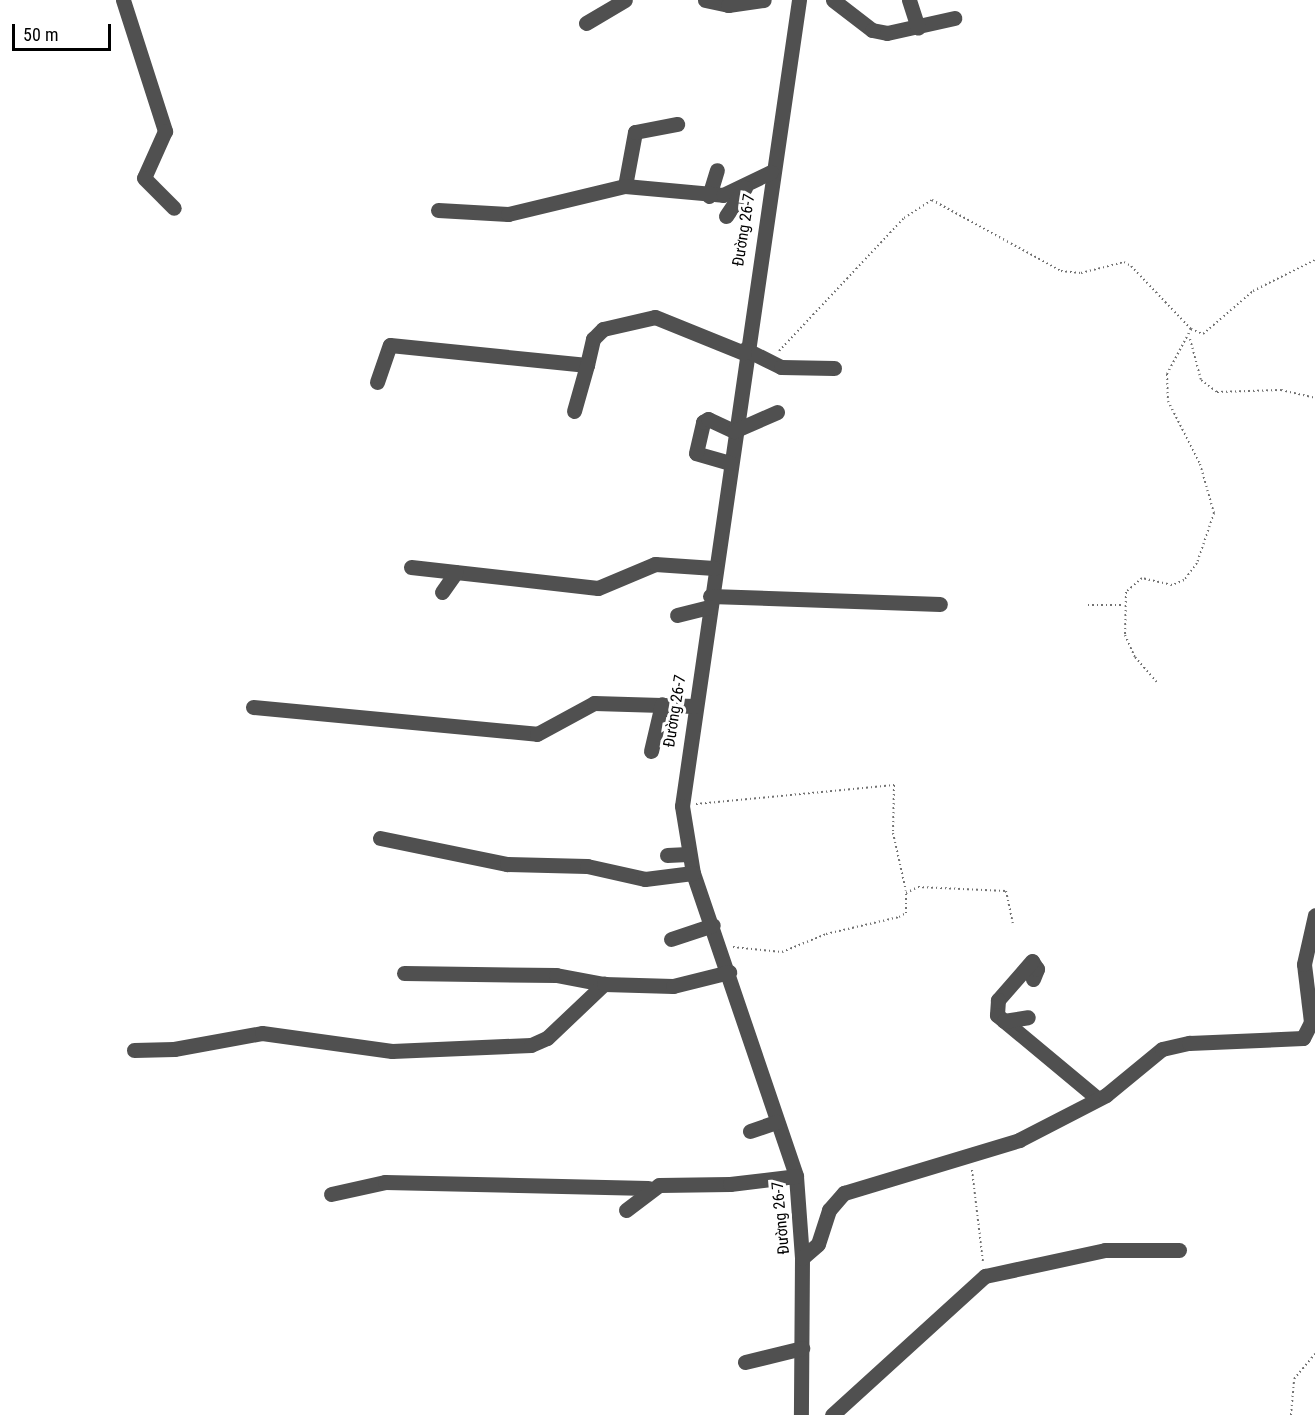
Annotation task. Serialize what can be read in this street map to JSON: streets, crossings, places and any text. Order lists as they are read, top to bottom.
{
  "streets": {
    "street": ["Đường 26-7"]
  },
  "scale_bar": "50 m"
}
